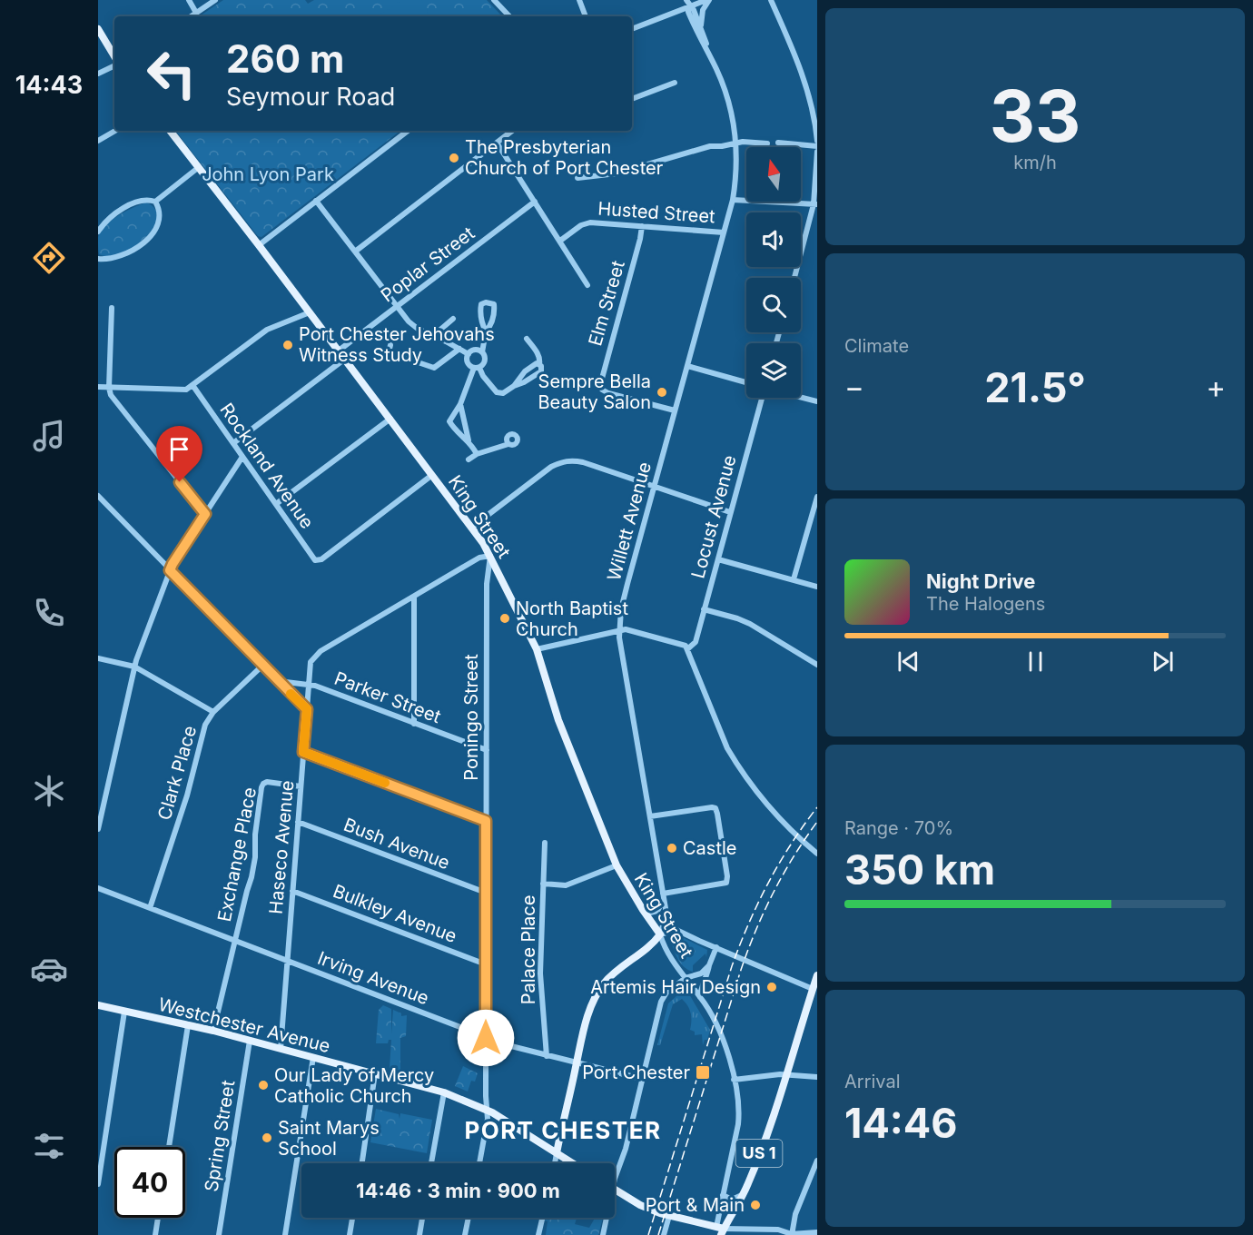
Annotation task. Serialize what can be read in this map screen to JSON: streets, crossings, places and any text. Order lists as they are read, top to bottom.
{
  "streets": {
    "main road": ["King Street", "Westchester Avenue", "US 1"],
    "street": [
      "Husted Street",
      "Poplar Street",
      "Elm Street",
      "Rockland Avenue",
      "Locust Avenue",
      "Willett Avenue",
      "Parker Street",
      "Poningo Street",
      "Clark Place",
      "Bush Avenue",
      "Haseco Avenue",
      "Exchange Place",
      "Bulkley Avenue",
      "Palace Place",
      "Irving Avenue",
      "Spring Street"
    ]
  },
  "crossings": [
    ["Husted Street", "Elm Street"],
    ["Husted Street", "Willett Avenue"],
    ["Poplar Street", "King Street"],
    ["Elm Street", "Willett Avenue"],
    ["Rockland Avenue", "King Street"],
    ["King Street", "Willett Avenue"],
    ["King Street", "Poningo Street"],
    ["King Street", "Haseco Avenue"],
    ["King Street", "US 1"],
    ["Parker Street", "Poningo Street"],
    ["Parker Street", "Haseco Avenue"],
    ["Poningo Street", "Bush Avenue"],
    ["Poningo Street", "Haseco Avenue"],
    ["Poningo Street", "Bulkley Avenue"],
    ["Poningo Street", "Irving Avenue"],
    ["Poningo Street", "Westchester Avenue"],
    ["Clark Place", "Irving Avenue"],
    ["Bush Avenue", "Haseco Avenue"],
    ["Haseco Avenue", "Exchange Place"],
    ["Haseco Avenue", "Bulkley Avenue"],
    ["Haseco Avenue", "Irving Avenue"],
    ["Haseco Avenue", "Westchester Avenue"],
    ["Exchange Place", "Irving Avenue"],
    ["Exchange Place", "Westchester Avenue"],
    ["Palace Place", "Irving Avenue"],
    ["Westchester Avenue", "Spring Street"]
  ],
  "districts": ["PORT CHESTER"],
  "parks": ["John Lyon Park"],
  "places": {
    "other": [
      "The Presbyterian Church of Port Chester",
      "Port Chester Jehovahs Witness Study",
      "Sempre Bella Beauty Salon",
      "North Baptist Church",
      "Castle",
      "Artemis Hair Design",
      "Our Lady of Mercy Catholic Church",
      "Saint Marys School",
      "Port & Main"
    ],
    "transit": ["Port Chester"]
  },
  "north": "top",
  "page": {
    "tabs": "14:43",
    "tile": [
      ["33", "km/h"],
      "Climate",
      ["Range · 70%", "350 km"],
      ["Arrival", "14:46"]
    ],
    "turn": ["260 m", "Seymour Road"],
    "heat": ["−", "21.5°", "+"],
    "song": ["Night Drive", "The Halogens"],
    "limit": "40",
    "trip": "14:46 · 3 min · 900 m"
  }
}
